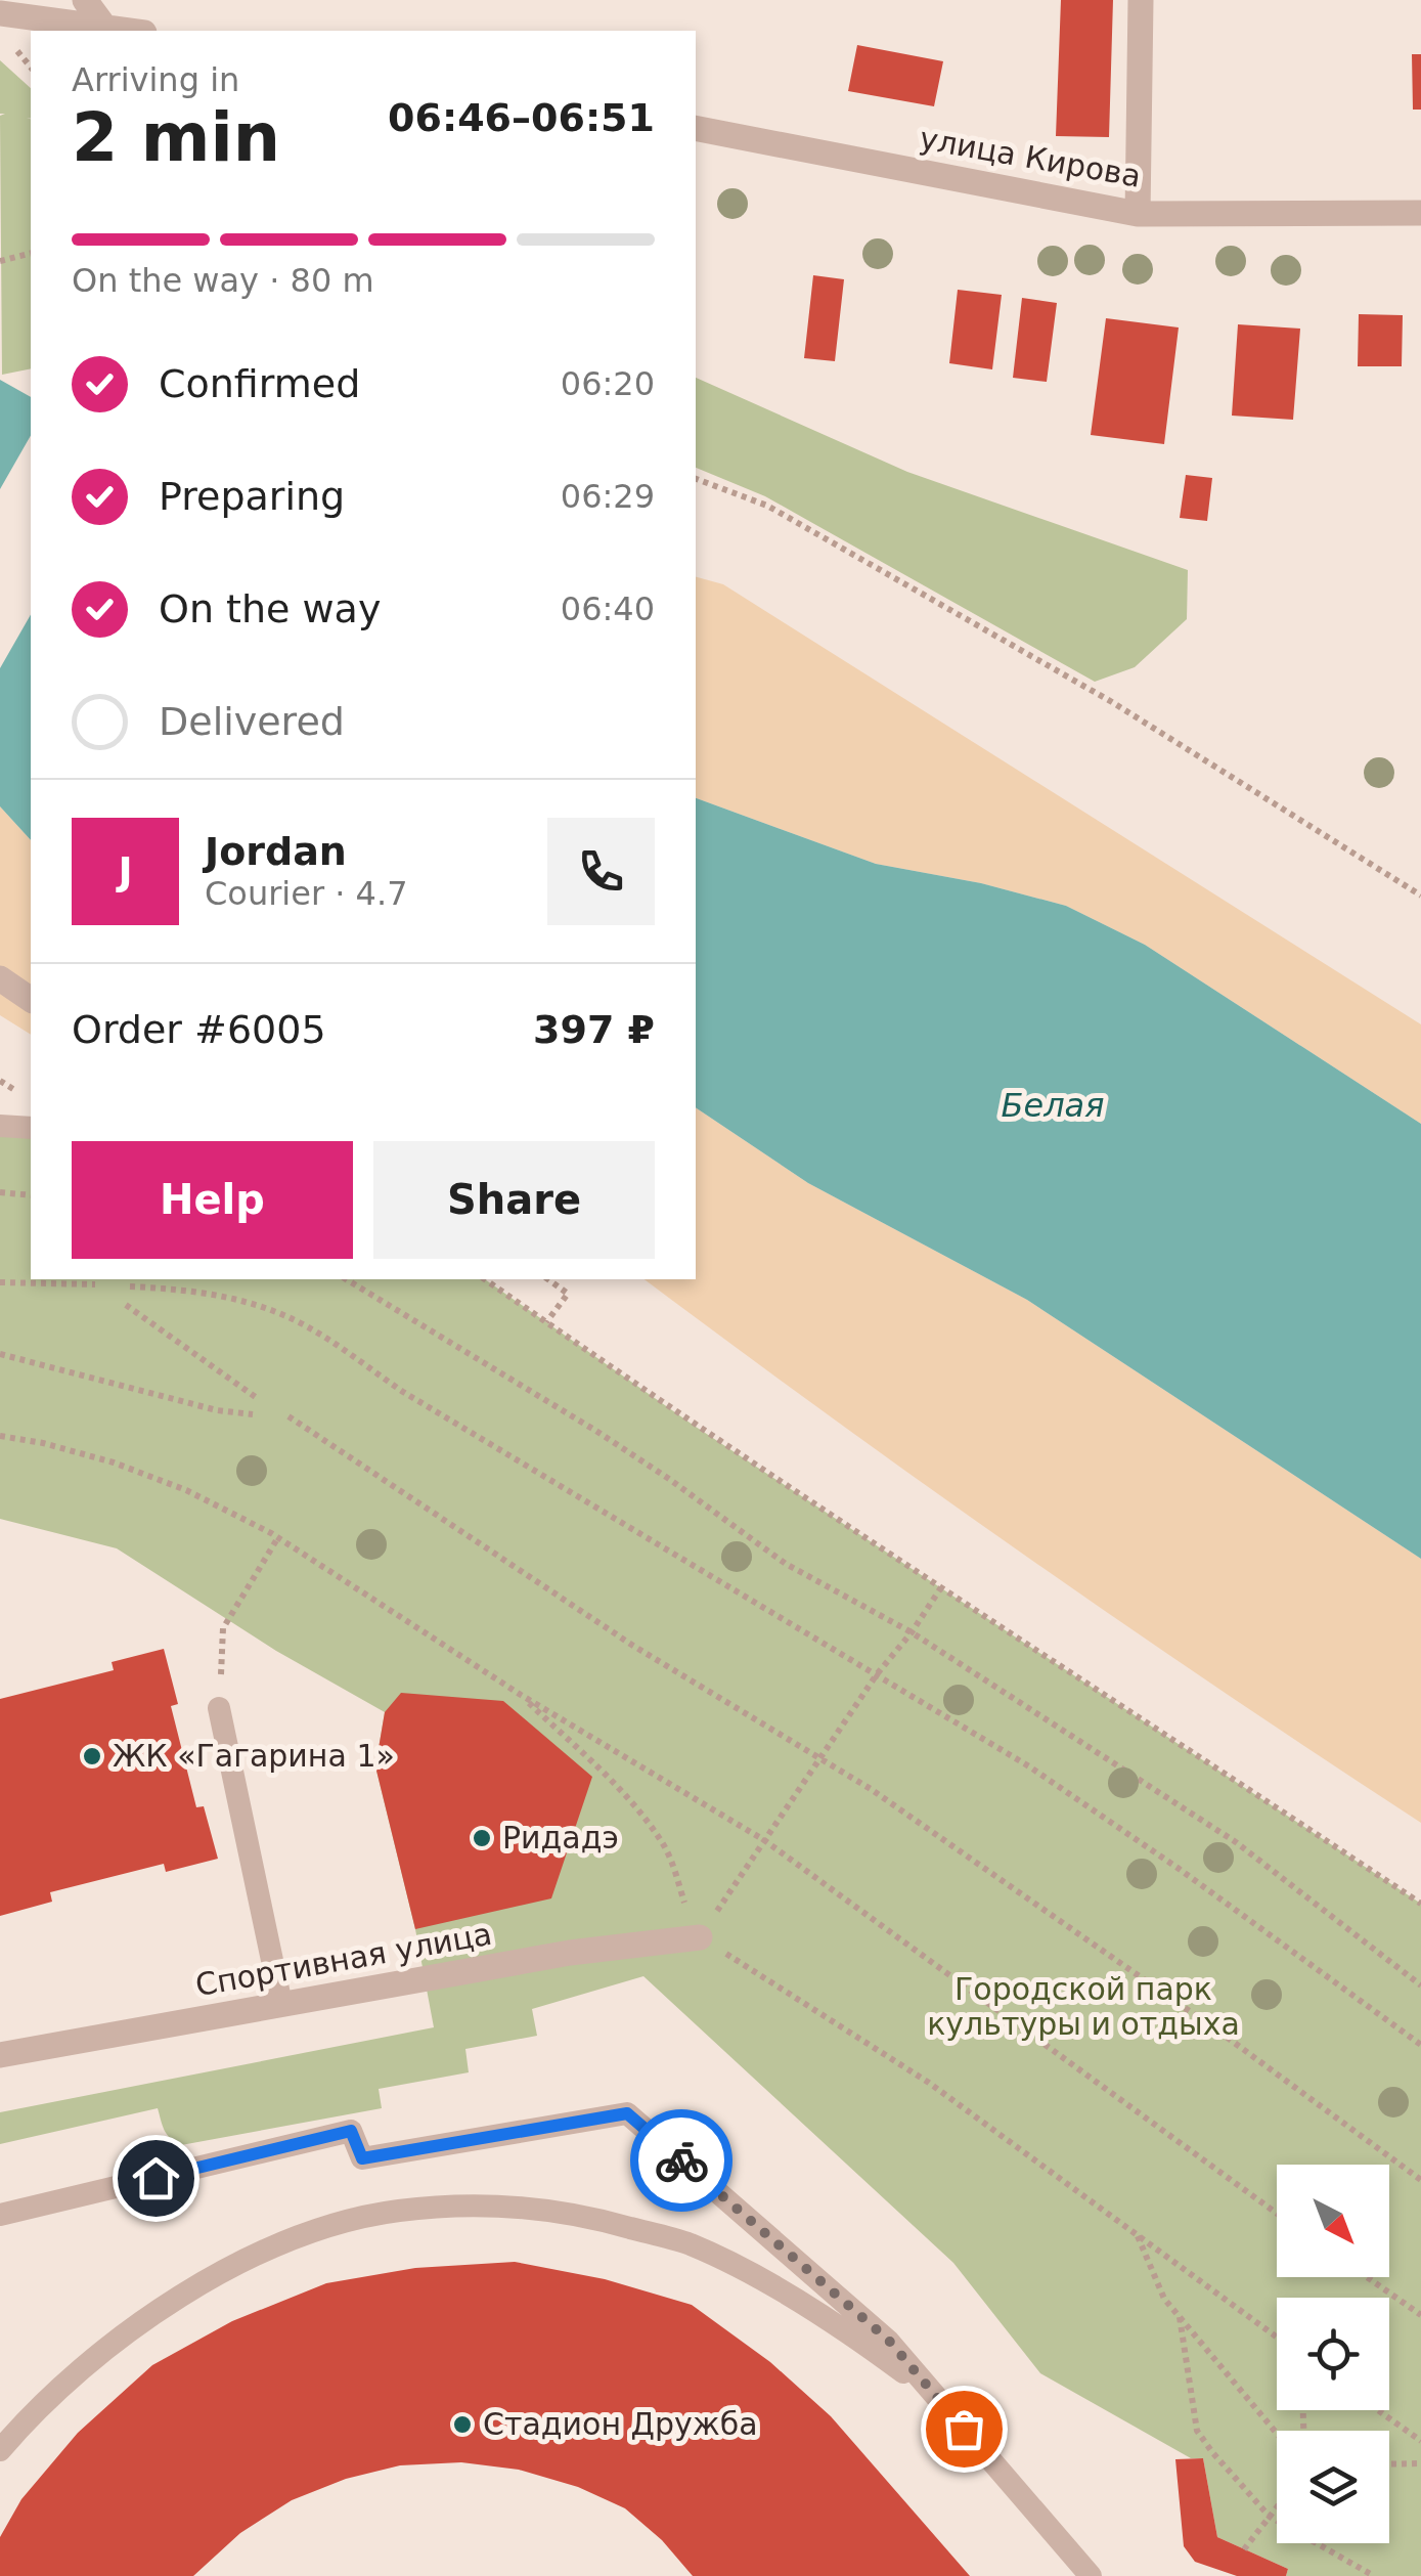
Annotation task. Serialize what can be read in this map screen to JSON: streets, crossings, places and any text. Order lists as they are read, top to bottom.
{
  "streets": {
    "street": ["улица Кирова", "Спортивная улица"]
  },
  "water": ["Белая"],
  "parks": ["Городской парк культуры и отдыха"],
  "places": ["ЖК «Гагарина 1»", "Ридадэ", "Стадион Дружба"],
  "north": "bottom right",
  "page": {
    "heading": ["2 min", "Arriving in", "06:46–06:51"],
    "panel": [
      "Jordan",
      "Courier · 4.7",
      "Order #6005",
      "397 ₽"
    ],
    "bar": "On the way · 80 m",
    "list": [
      ["Confirmed", "06:20"],
      ["Preparing", "06:29"],
      ["On the way", "06:40"],
      "Delivered"
    ],
    "round": "J",
    "buttons": ["Help", "Share"]
  }
}
